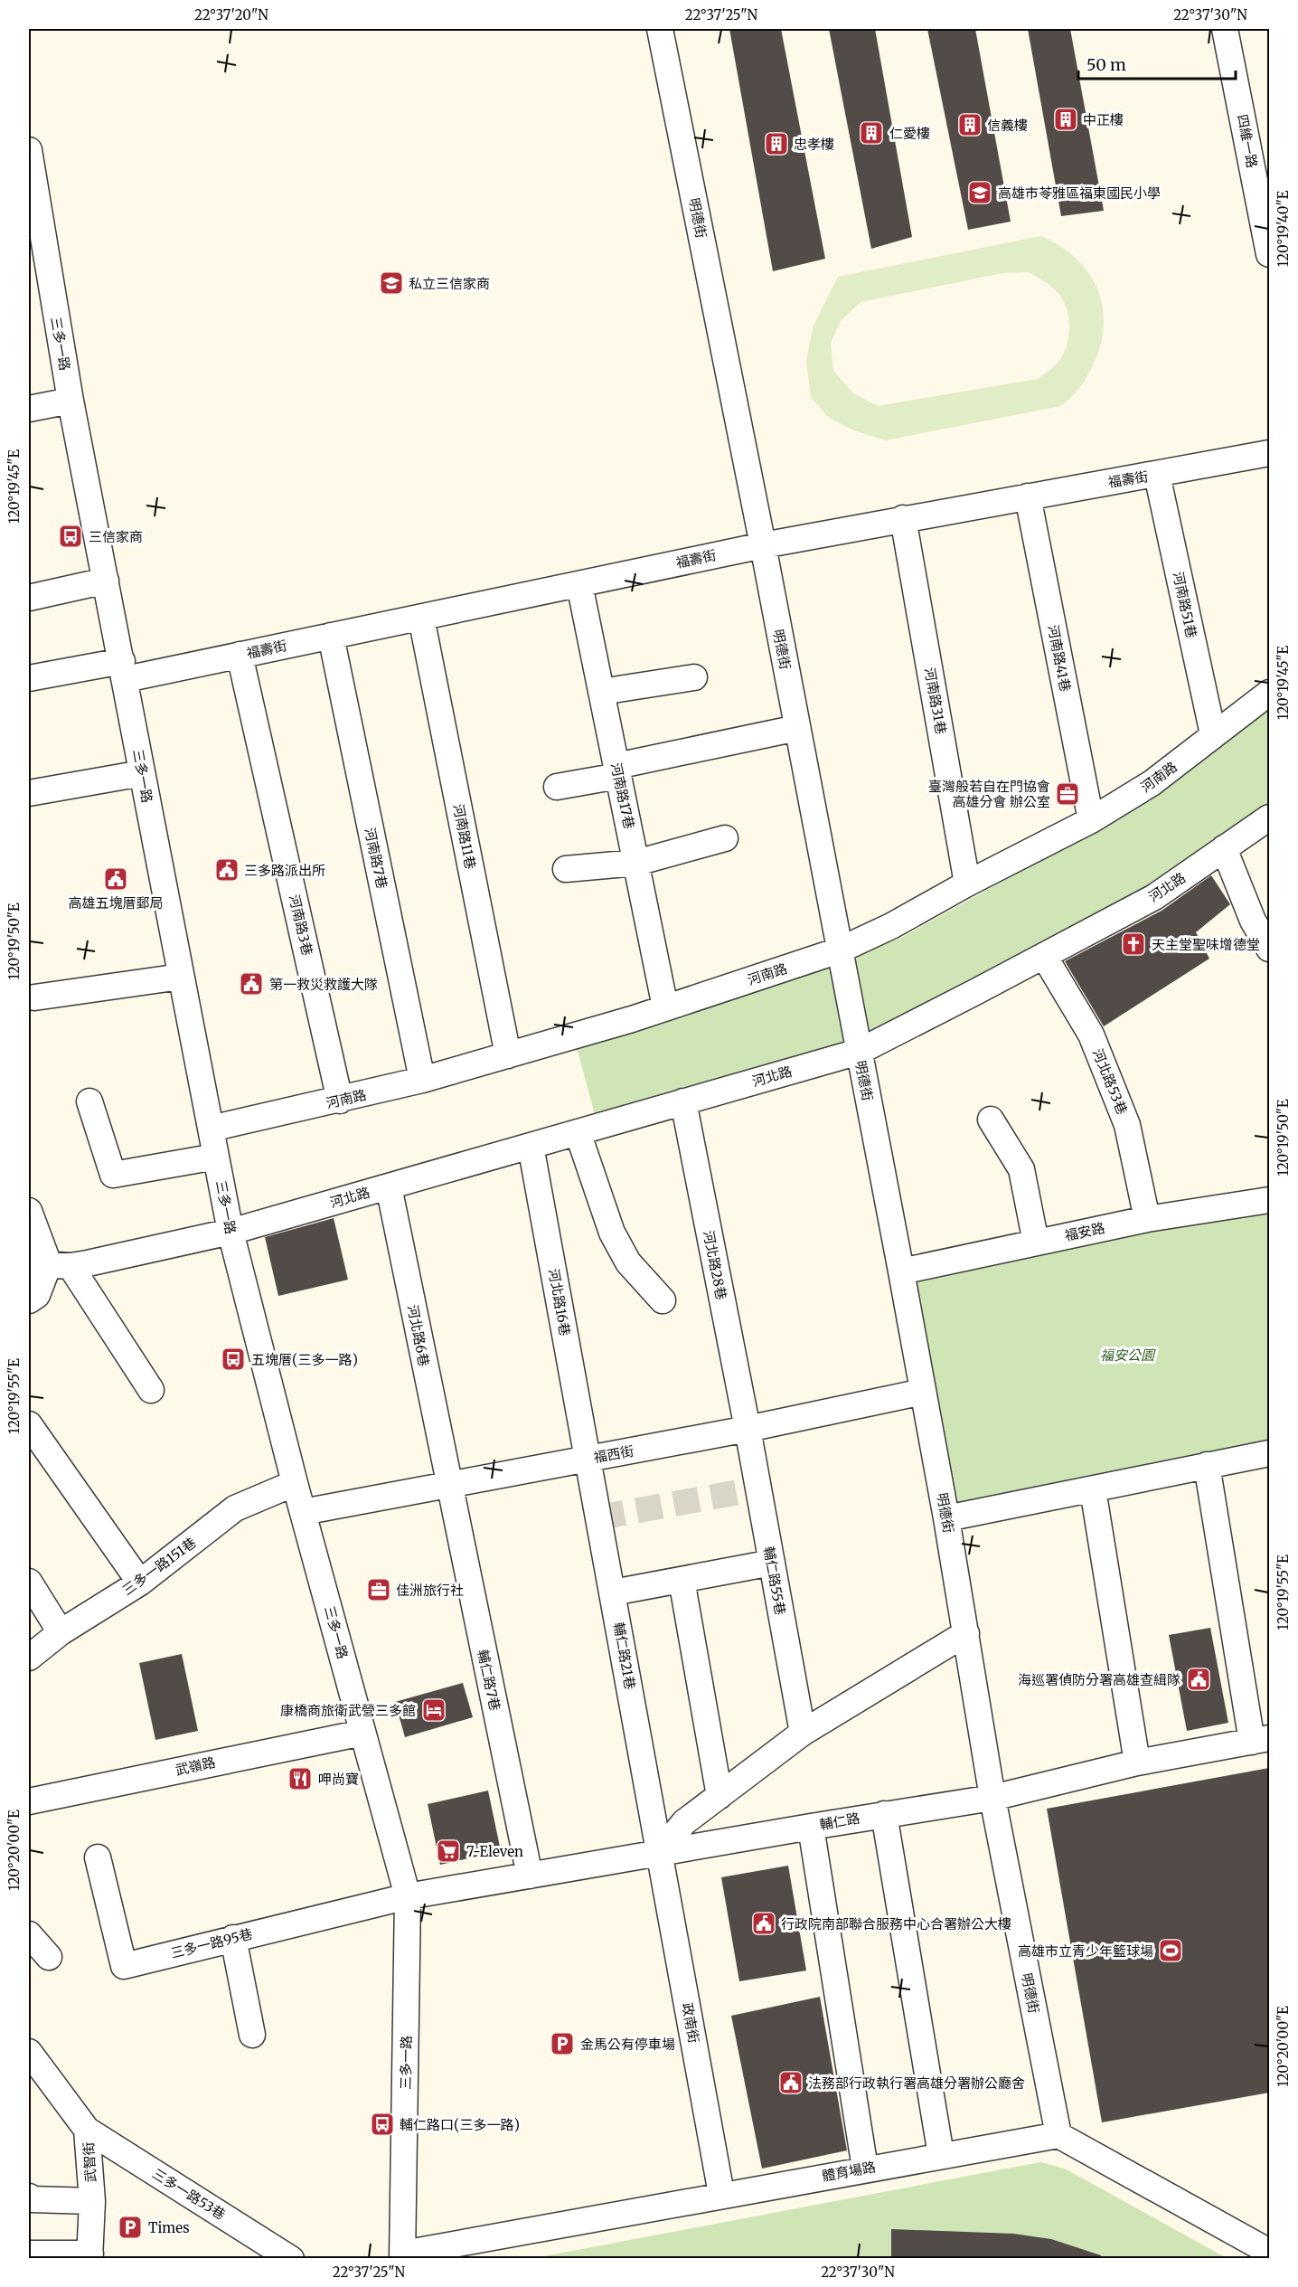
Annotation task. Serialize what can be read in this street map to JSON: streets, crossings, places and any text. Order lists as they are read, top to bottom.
{
  "streets": {
    "street": [
      "四維一路",
      "明德街",
      "三多一路",
      "福壽街",
      "河南路51巷",
      "河南路41巷",
      "河南路31巷",
      "河南路",
      "河南路17巷",
      "河南路11巷",
      "河南路7巷",
      "河北路",
      "河南路3巷",
      "河北路53巷",
      "福安路",
      "河北路28巷",
      "河北路16巷",
      "河北路6巷",
      "福西街",
      "三多一路151巷",
      "輔仁路55巷",
      "輔仁路21巷",
      "輔仁路7巷",
      "武嶺路",
      "輔仁路",
      "三多一路95巷",
      "政南街",
      "武智街",
      "體育場路",
      "三多一路53巷"
    ]
  },
  "crossings": [
    ["明德街", "福壽街"],
    ["明德街", "河南路"],
    ["明德街", "河北路"],
    ["明德街", "福安路"],
    ["明德街", "福西街"],
    ["明德街", "輔仁路"],
    ["明德街", "體育場路"],
    ["三多一路", "福壽街"],
    ["三多一路", "河南路"],
    ["三多一路", "河北路"],
    ["三多一路", "福西街"],
    ["三多一路", "三多一路151巷"],
    ["三多一路", "武嶺路"],
    ["三多一路", "輔仁路"],
    ["三多一路", "三多一路95巷"],
    ["三多一路", "體育場路"],
    ["福壽街", "河南路51巷"],
    ["福壽街", "河南路41巷"],
    ["福壽街", "河南路31巷"],
    ["福壽街", "河南路17巷"],
    ["福壽街", "河南路11巷"],
    ["福壽街", "河南路7巷"],
    ["福壽街", "河南路3巷"],
    ["河南路51巷", "河南路"],
    ["河南路41巷", "河南路"],
    ["河南路31巷", "河南路"],
    ["河南路", "河南路17巷"],
    ["河南路", "河南路11巷"],
    ["河南路", "河南路7巷"],
    ["河南路", "河南路3巷"],
    ["河北路", "河北路53巷"],
    ["河北路", "河北路28巷"],
    ["河北路", "河北路16巷"],
    ["河北路", "河北路6巷"],
    ["河北路53巷", "福安路"],
    ["河北路28巷", "福西街"],
    ["河北路28巷", "輔仁路55巷"],
    ["河北路16巷", "福西街"],
    ["河北路16巷", "輔仁路21巷"],
    ["河北路6巷", "福西街"],
    ["河北路6巷", "輔仁路7巷"],
    ["福西街", "輔仁路55巷"],
    ["福西街", "輔仁路21巷"],
    ["福西街", "輔仁路7巷"],
    ["輔仁路21巷", "輔仁路"],
    ["輔仁路21巷", "政南街"],
    ["輔仁路7巷", "輔仁路"],
    ["輔仁路", "三多一路95巷"],
    ["輔仁路", "政南街"],
    ["政南街", "體育場路"],
    ["武智街", "三多一路53巷"]
  ],
  "parks": ["福安公園"],
  "places": {
    "building": [
      "中正樓",
      "信義樓",
      "仁愛樓",
      "忠孝樓"
    ],
    "school or university": ["高雄市苓雅區福東國民小學", "私立三信家商"],
    "bus stop": ["三信家商", "五塊厝(三多一路)", "輔仁路口(三多一路)"],
    "office": ["臺灣般若自在門協會 高雄分會 辦公室", "佳洲旅行社"],
    "public building": [
      "三多路派出所",
      "高雄五塊厝郵局",
      "第一救災救護大隊",
      "海巡署偵防分署高雄查緝隊",
      "行政院南部聯合服務中心合署辦公大樓",
      "法務部行政執行署高雄分署辦公廳舍"
    ],
    "church": ["天主堂聖味增德堂"],
    "hotel": ["康橋商旅衛武營三多館"],
    "restaurant": ["呷尚寶"],
    "supermarket": ["7-Eleven"],
    "sports": ["高雄市立青少年籃球場"],
    "parking": ["金馬公有停車場", "Times"]
  },
  "scale_bar": "50 m",
  "coordinates": [
    "22°37'20\"N",
    "22°37'25\"N",
    "22°37'30\"N",
    "120°19'40\"E",
    "120°19'45\"E",
    "120°19'50\"E",
    "120°19'55\"E",
    "120°20'00\"E"
  ]
}
